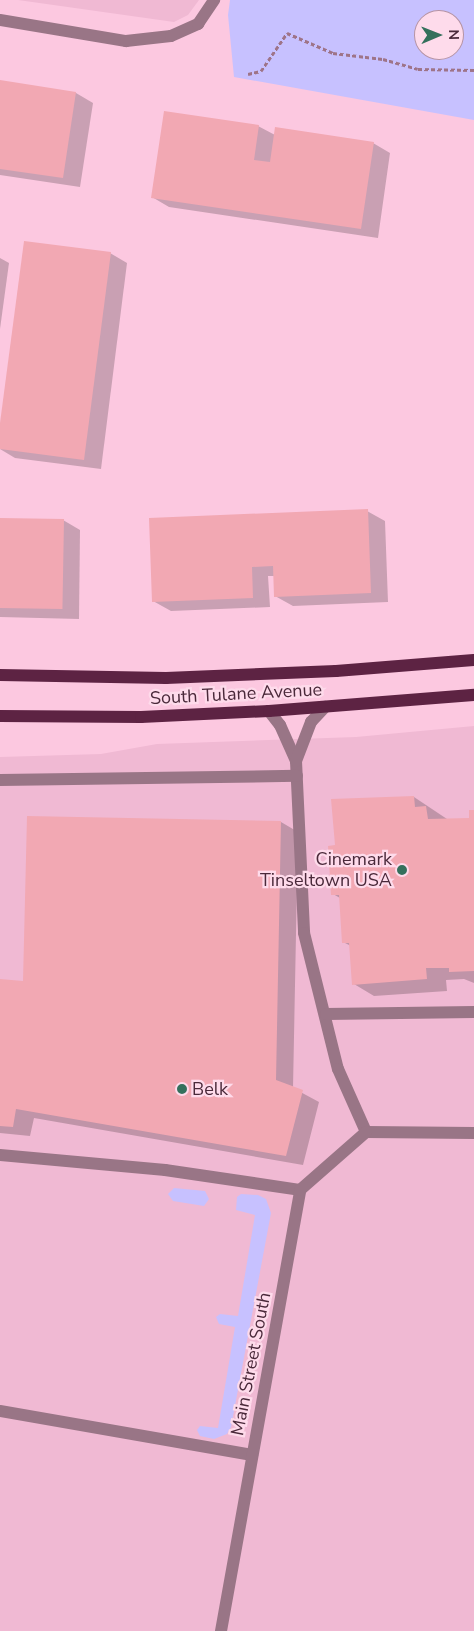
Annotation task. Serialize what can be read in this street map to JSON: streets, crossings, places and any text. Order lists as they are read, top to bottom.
{
  "streets": {
    "main road": ["South Tulane Avenue"],
    "street": ["Main Street South"]
  },
  "places": ["Cinemark Tinseltown USA", "Belk"],
  "north": "right"
}
